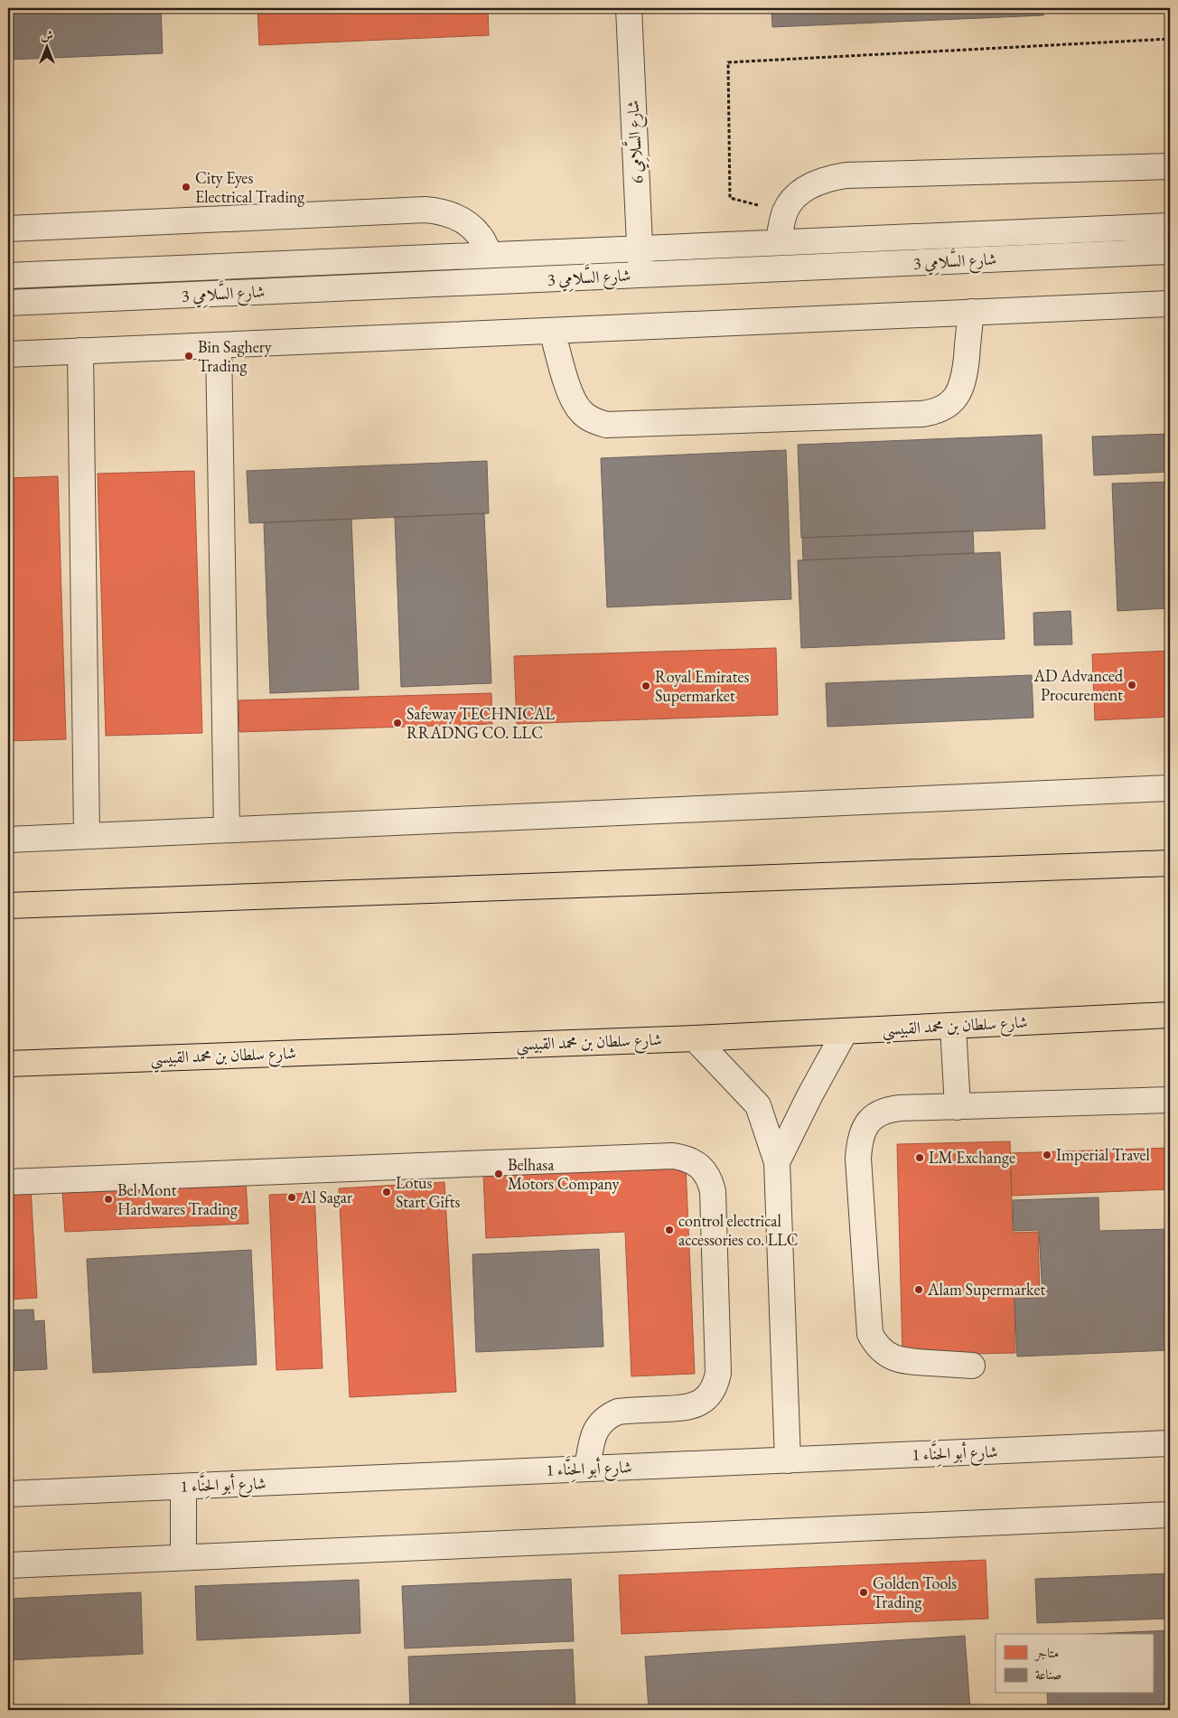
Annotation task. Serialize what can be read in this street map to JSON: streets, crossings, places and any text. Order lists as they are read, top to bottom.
{
  "streets": {
    "main road": ["شارع سلطان بن محمد القبيسي"],
    "street": ["شارع السَّلامِي 6", "شارع السَّلامِي 3", "شارع أبو الحِنَّاء 1"]
  },
  "crossings": [
    ["شارع السَّلامِي 6", "شارع السَّلامِي 3"]
  ],
  "places": [
    "City Eyes Electrical Trading",
    "Bin Saghery Trading",
    "AD Advanced Procurement",
    "Royal Emirates Supermarket",
    "Safeway TECHNICAL RRADNG CO. LLC",
    "Imperial Travel",
    "LM Exchange",
    "Belhasa Motors Company",
    "Lotus Start Gifts",
    "Al Sagar",
    "Bel Mont Hardwares Trading",
    "control electrical accessories co. LLC",
    "Alam Supermarket",
    "Golden Tools Trading"
  ],
  "legend": ["متاجر", "صناعة"],
  "north": "top"
}
